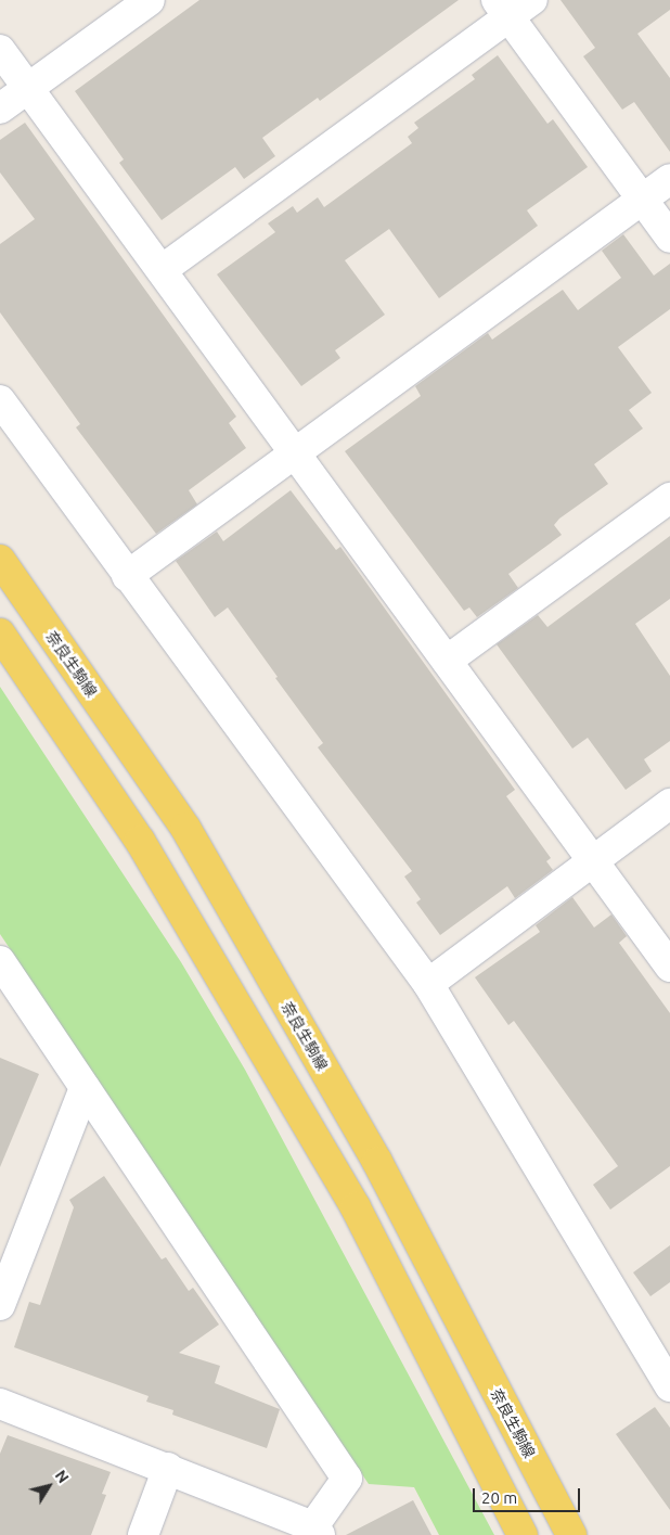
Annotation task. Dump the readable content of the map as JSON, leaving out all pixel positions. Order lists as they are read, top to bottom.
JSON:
{
  "streets": {
    "main road": ["奈良生駒線"]
  },
  "scale_bar": "20 m",
  "north": "top right"
}
